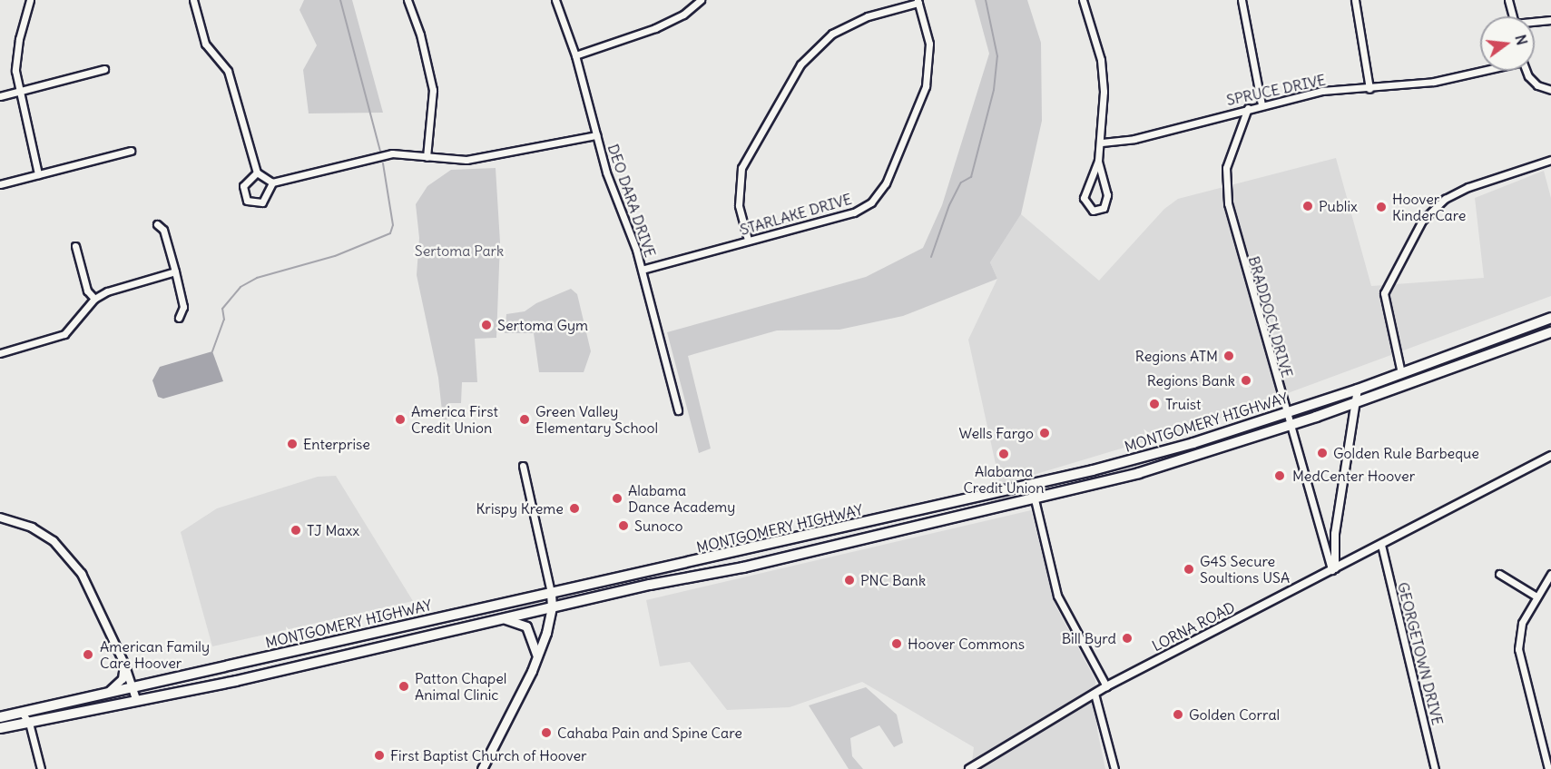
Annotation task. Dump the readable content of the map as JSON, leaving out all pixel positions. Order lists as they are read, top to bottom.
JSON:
{
  "streets": {
    "main road": ["MONTGOMERY HIGHWAY"],
    "street": [
      "SPRUCE DRIVE",
      "DEO DARA DRIVE",
      "STARLAKE DRIVE",
      "BRADDOCK DRIVE",
      "LORNA ROAD",
      "GEORGETOWN DRIVE"
    ]
  },
  "crossings": [
    ["SPRUCE DRIVE", "BRADDOCK DRIVE"],
    ["DEO DARA DRIVE", "STARLAKE DRIVE"],
    ["BRADDOCK DRIVE", "MONTGOMERY HIGHWAY"],
    ["BRADDOCK DRIVE", "LORNA ROAD"],
    ["LORNA ROAD", "GEORGETOWN DRIVE"]
  ],
  "parks": ["Sertoma Park"],
  "places": [
    "Publix",
    "Hoover KinderCare",
    "Sertoma Gym",
    "Regions ATM",
    "Regions Bank",
    "Truist",
    "America First Credit Union",
    "Green Valley Elementary School",
    "Wells Fargo",
    "Enterprise",
    "Golden Rule Barbeque",
    "Alabama Credit Union",
    "MedCenter Hoover",
    "Alabama Dance Academy",
    "Krispy Kreme",
    "Sunoco",
    "TJ Maxx",
    "G4S Secure Soultions USA",
    "PNC Bank",
    "Bill Byrd",
    "Hoover Commons",
    "American Family Care Hoover",
    "Patton Chapel Animal Clinic",
    "Golden Corral",
    "Cahaba Pain and Spine Care",
    "First Baptist Church of Hoover"
  ],
  "north": "right"
}
